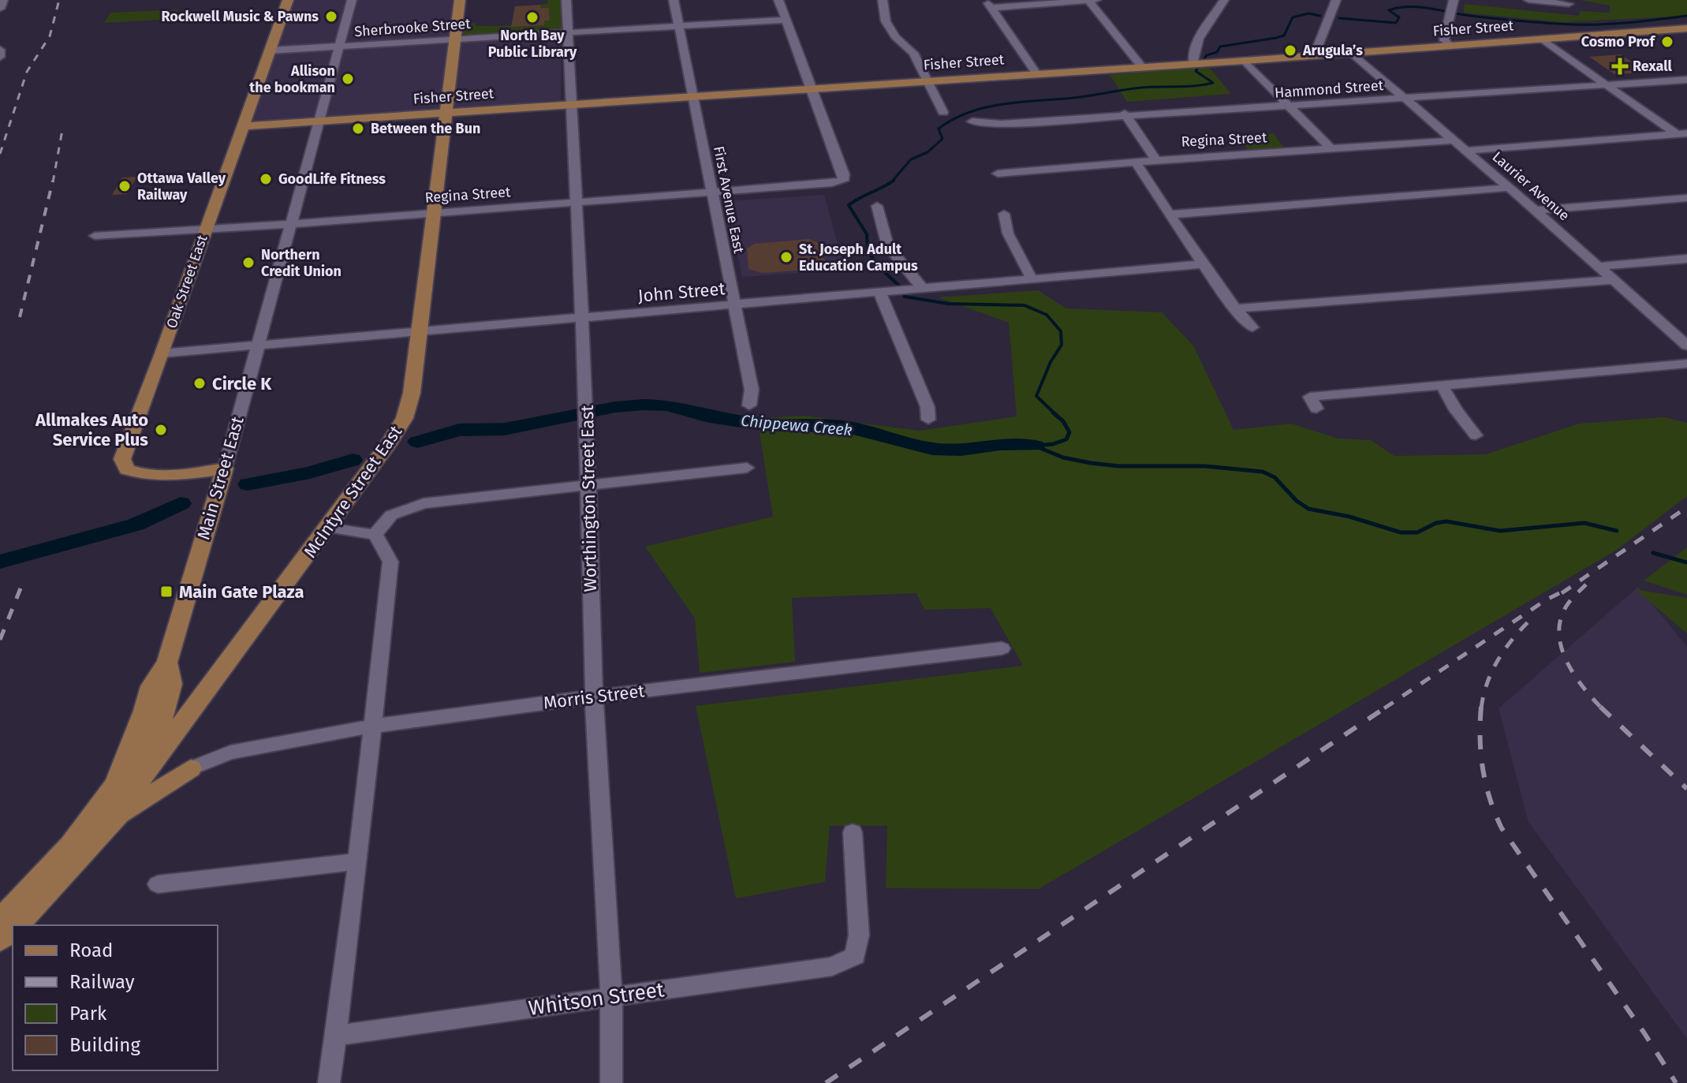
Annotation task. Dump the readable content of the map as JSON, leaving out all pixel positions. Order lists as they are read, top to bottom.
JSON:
{
  "streets": {
    "main road": [
      "Fisher Street",
      "Oak Street East",
      "Main Street East",
      "McIntyre Street East"
    ],
    "street": [
      "Sherbrooke Street",
      "Hammond Street",
      "Regina Street",
      "Laurier Avenue",
      "First Avenue East",
      "John Street",
      "Worthington Street East",
      "Morris Street",
      "Whitson Street"
    ]
  },
  "crossings": [
    ["Sherbrooke Street", "First Avenue East"],
    ["Sherbrooke Street", "Oak Street East"],
    ["Sherbrooke Street", "Main Street East"],
    ["Sherbrooke Street", "McIntyre Street East"],
    ["Sherbrooke Street", "Worthington Street East"],
    ["Fisher Street", "Regina Street"],
    ["Fisher Street", "Laurier Avenue"],
    ["Fisher Street", "First Avenue East"],
    ["Fisher Street", "Oak Street East"],
    ["Fisher Street", "Main Street East"],
    ["Fisher Street", "McIntyre Street East"],
    ["Fisher Street", "Worthington Street East"],
    ["Hammond Street", "Laurier Avenue"],
    ["Regina Street", "Laurier Avenue"],
    ["Regina Street", "First Avenue East"],
    ["Regina Street", "Oak Street East"],
    ["Regina Street", "Main Street East"],
    ["Regina Street", "McIntyre Street East"],
    ["Regina Street", "Worthington Street East"],
    ["First Avenue East", "John Street"],
    ["Oak Street East", "John Street"],
    ["Oak Street East", "Main Street East"],
    ["John Street", "Main Street East"],
    ["John Street", "McIntyre Street East"],
    ["John Street", "Worthington Street East"],
    ["Main Street East", "McIntyre Street East"],
    ["Worthington Street East", "Morris Street"],
    ["Worthington Street East", "Whitson Street"]
  ],
  "water": ["Chippewa Creek"],
  "places": {
    "other": [
      "Rockwell Music & Pawns",
      "North Bay Public Library",
      "Cosmo Prof",
      "Arugula’s",
      "Allison the bookman",
      "Between the Bun",
      "GoodLife Fitness",
      "Ottawa Valley Railway",
      "St. Joseph Adult Education Campus",
      "Northern Credit Union",
      "Circle K",
      "Allmakes Auto Service Plus"
    ],
    "health": ["Rexall"],
    "transit": ["Main Gate Plaza"]
  },
  "legend": [
    "Road",
    "Railway",
    "Park",
    "Building"
  ]
}
